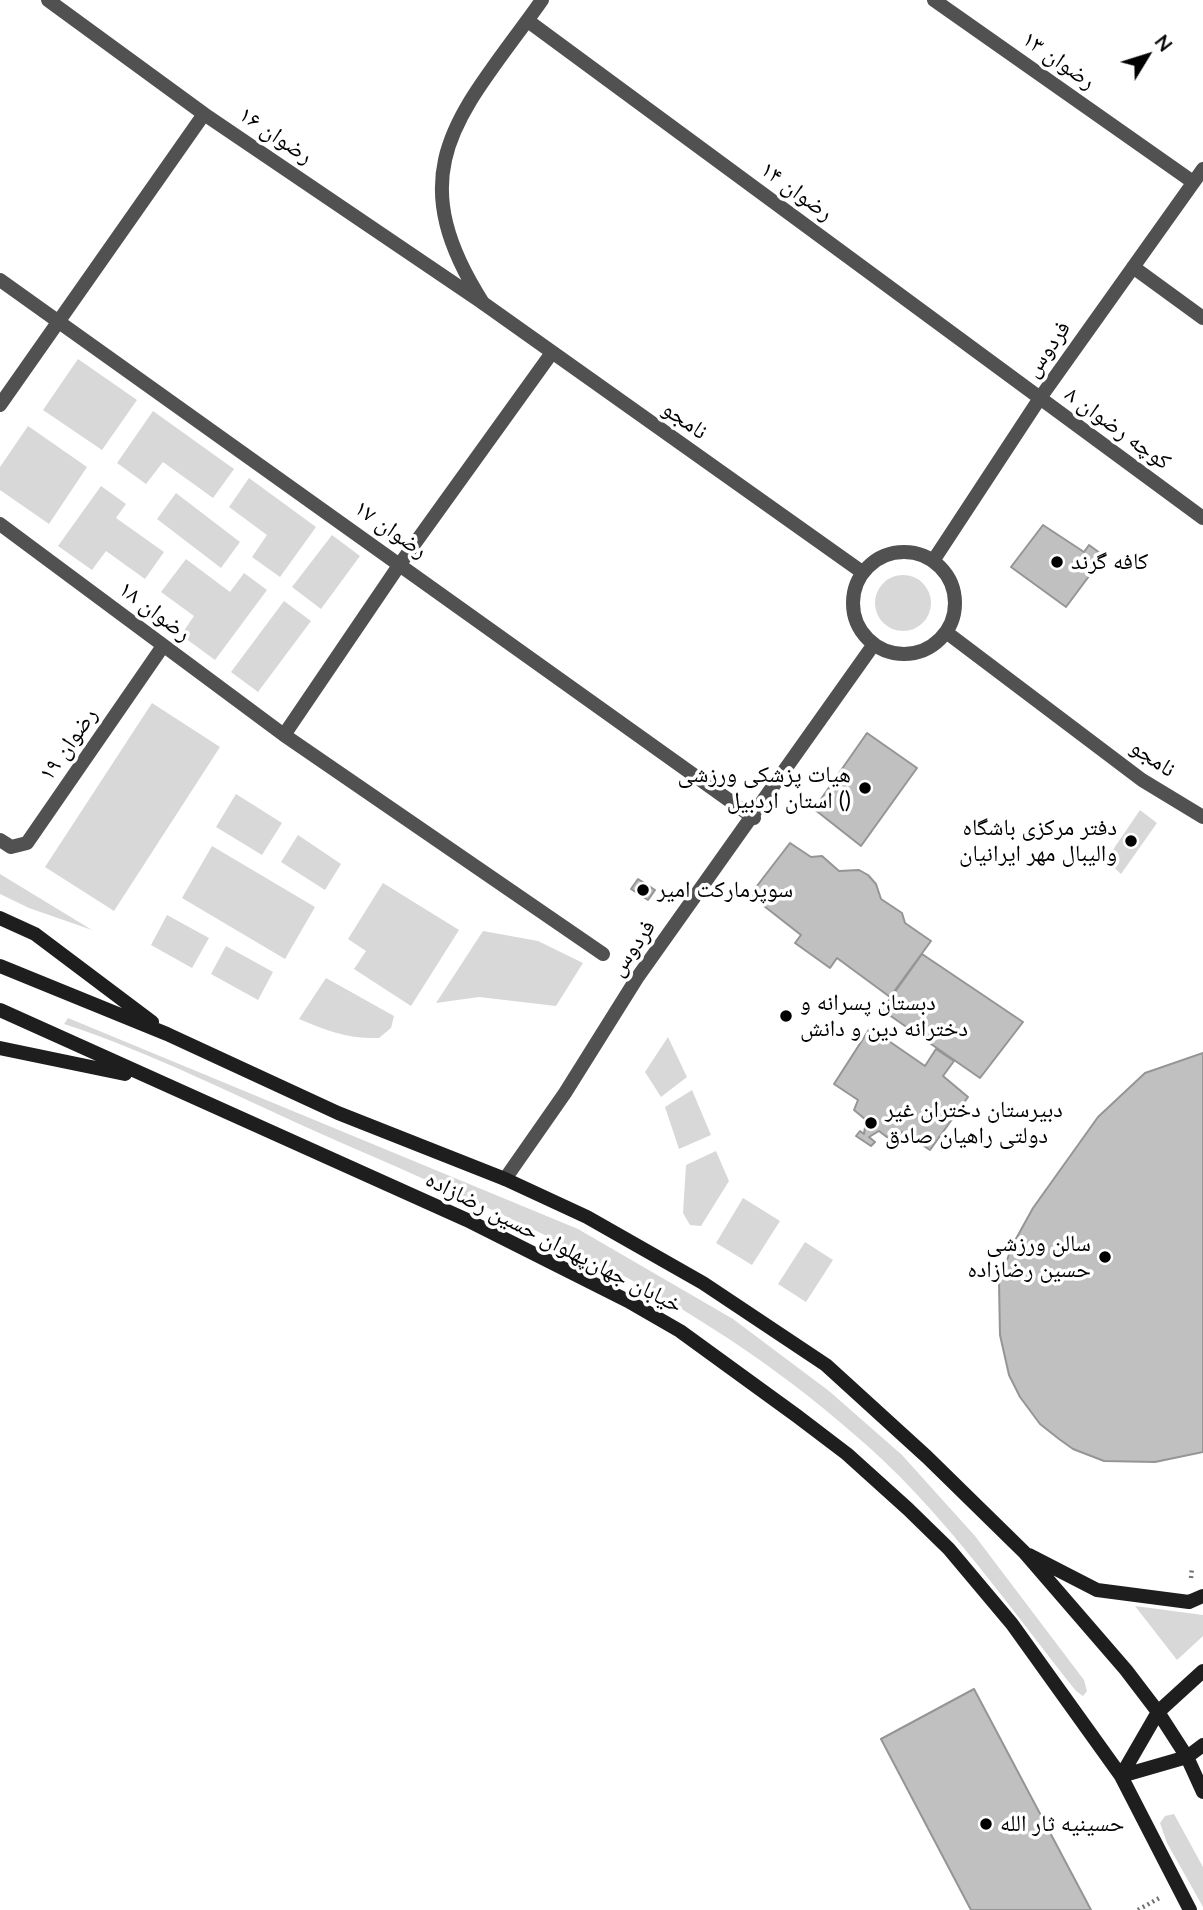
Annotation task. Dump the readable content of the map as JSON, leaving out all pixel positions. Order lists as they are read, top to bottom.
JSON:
{
  "streets": {
    "main road": ["خیابان جهان‌پهلوان حسین رضا‌زاده"],
    "street": [
      "رضوان ۱۳",
      "رضوان ۱۶",
      "رضوان ۱۴",
      "فردوس",
      "نامجو",
      "کوچه رضوان ۸",
      "رضوان ۱۷",
      "رضوان ۱۸",
      "رضوان ۱۹"
    ]
  },
  "crossings": [
    ["رضوان ۱۳", "فردوس"],
    ["رضوان ۱۶", "نامجو"],
    ["رضوان ۱۴", "فردوس"],
    ["رضوان ۱۴", "کوچه رضوان ۸"],
    ["فردوس", "نامجو"],
    ["فردوس", "کوچه رضوان ۸"],
    ["فردوس", "رضوان ۱۷"],
    ["فردوس", "خیابان جهان‌پهلوان حسین رضا‌زاده"],
    ["رضوان ۱۸", "رضوان ۱۹"]
  ],
  "places": [
    "کافه گرند",
    "هیات پزشکی ورزشی استان اردبیل ()",
    "دفتر مرکزی باشگاه والیبال مهر ایرانیان",
    "سوپرمارکت امیر",
    "دبستان پسرانه و دخترانه دین و دانش",
    "دبیرستان دختران غیر دولتی راهیان صادق",
    "سالن ورزشی حسین رضا‌زاده",
    "حسینیه ثار الله"
  ],
  "north": "top right"
}
